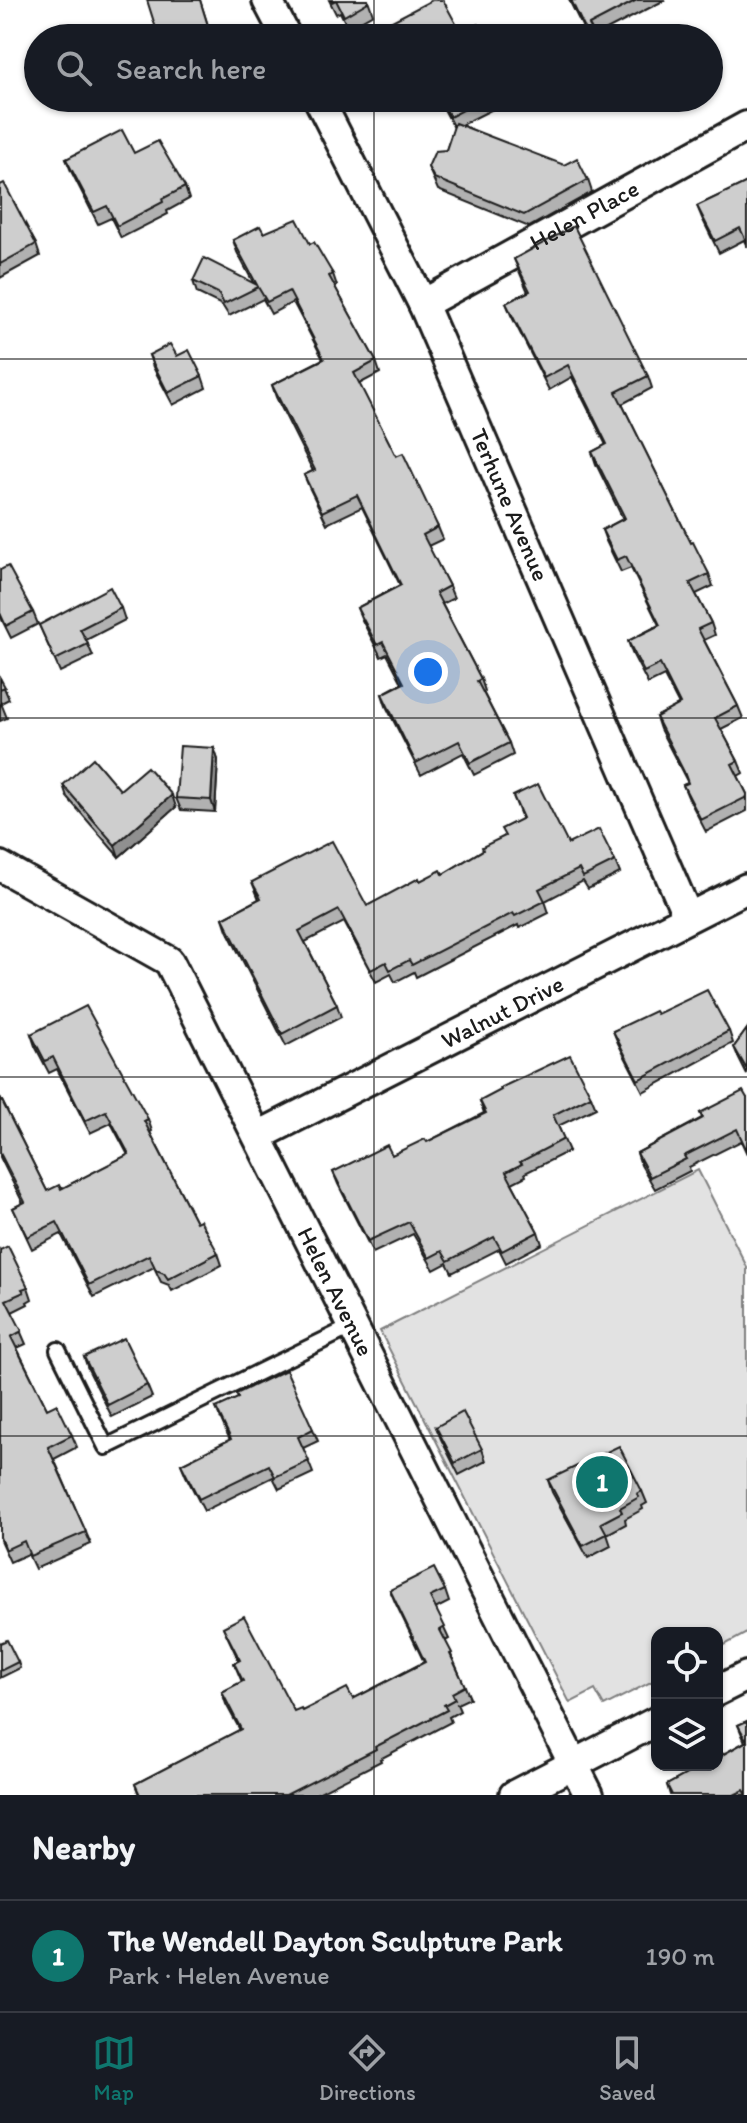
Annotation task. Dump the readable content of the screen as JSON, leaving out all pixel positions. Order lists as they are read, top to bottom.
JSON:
{
  "streets": {
    "street": [
      "Helen Place",
      "Terhune Avenue",
      "Walnut Drive",
      "Helen Avenue"
    ]
  },
  "crossings": [
    ["Helen Place", "Terhune Avenue"],
    ["Terhune Avenue", "Walnut Drive"],
    ["Walnut Drive", "Helen Avenue"]
  ],
  "page": {
    "search": "Search here",
    "pins": "1",
    "heading": "Nearby",
    "list": [
      {
        "mark": "1",
        "name": "The Wendell Dayton Sculpture Park",
        "note": "Park · Helen Avenue",
        "value": "190 m"
      }
    ],
    "nav": ["Map", "Directions", "Saved"]
  }
}
